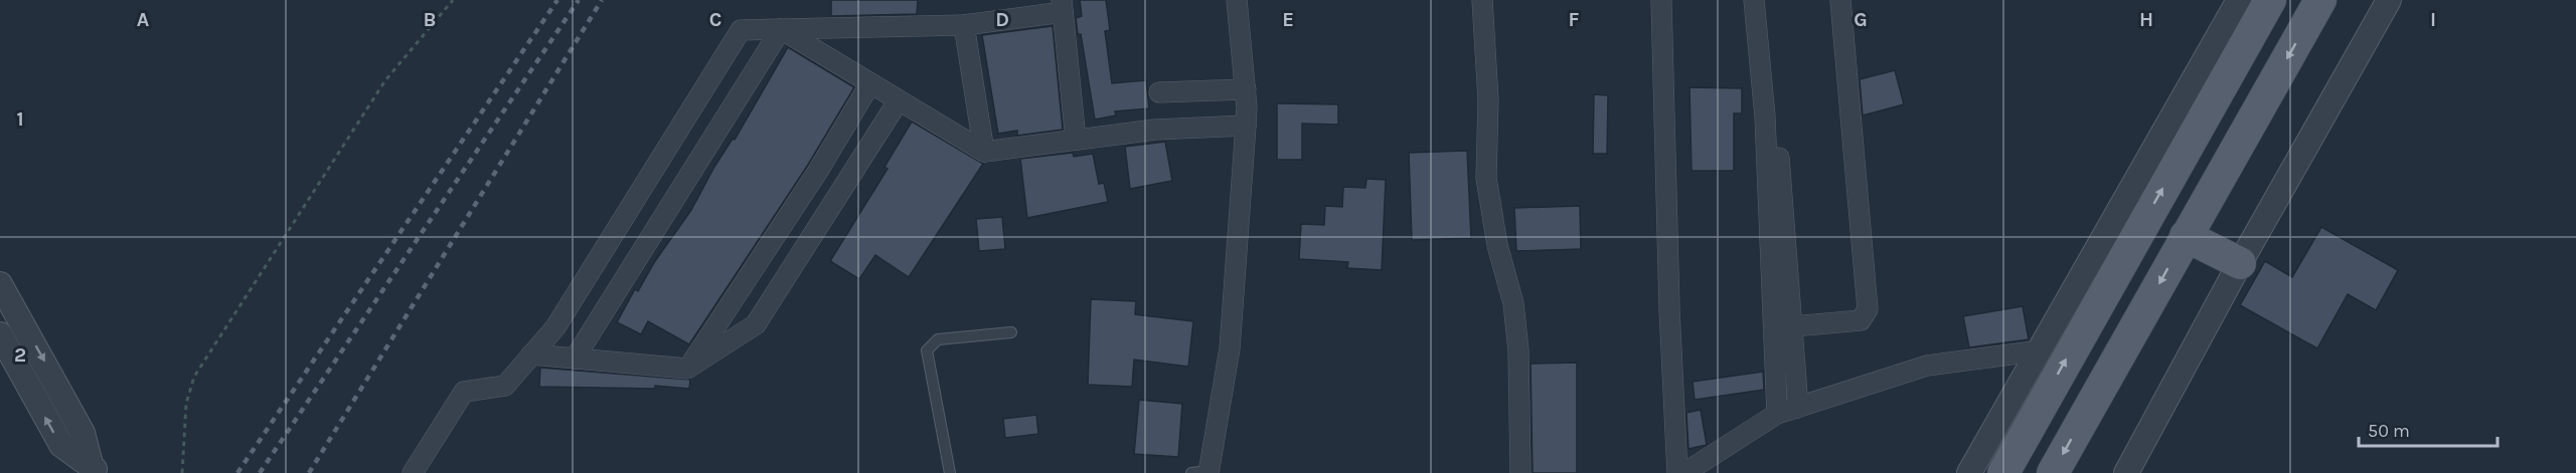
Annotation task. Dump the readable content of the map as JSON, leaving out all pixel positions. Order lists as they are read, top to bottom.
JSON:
{
  "scale_bar": "50 m",
  "grid": {
    "columns": [
      "A",
      "B",
      "C",
      "D",
      "E",
      "F",
      "G",
      "H",
      "I"
    ],
    "rows": ["1", "2"]
  }
}
